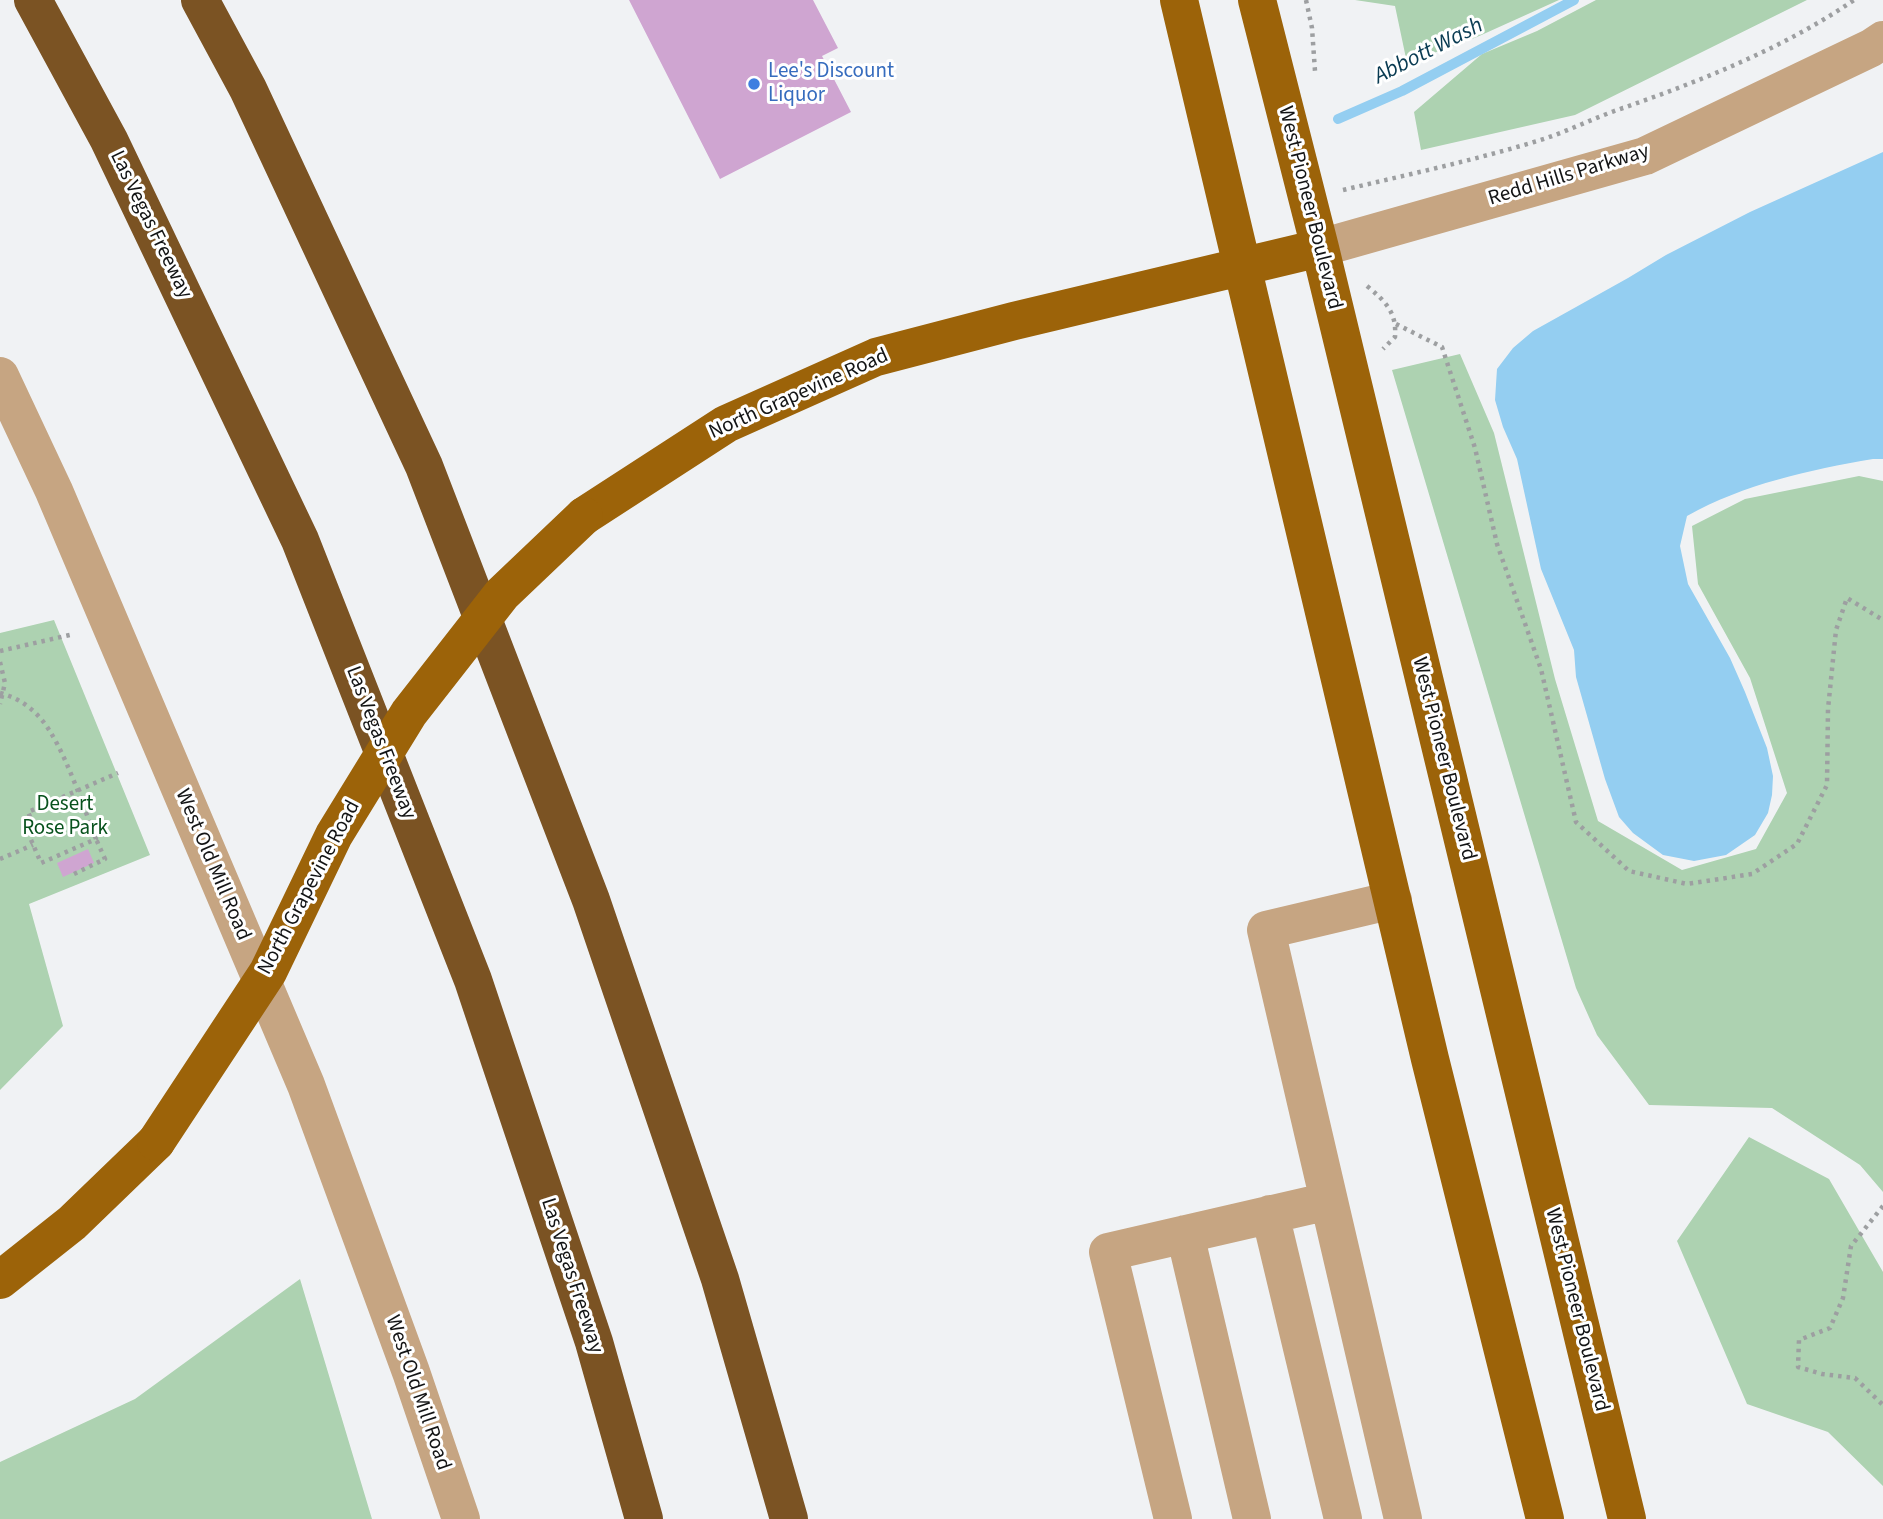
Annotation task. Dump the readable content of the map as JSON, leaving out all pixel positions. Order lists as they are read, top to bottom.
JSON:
{
  "streets": {
    "highway": ["Las Vegas Freeway"],
    "main road": ["West Pioneer Boulevard", "North Grapevine Road"],
    "street": ["Redd Hills Parkway", "West Old Mill Road"]
  },
  "crossings": [
    ["Redd Hills Parkway", "West Pioneer Boulevard"],
    ["Redd Hills Parkway", "North Grapevine Road"],
    ["West Pioneer Boulevard", "North Grapevine Road"]
  ],
  "water": ["Abbott Wash"],
  "parks": ["Desert Rose Park"],
  "places": ["Lee's Discount Liquor"]
}
